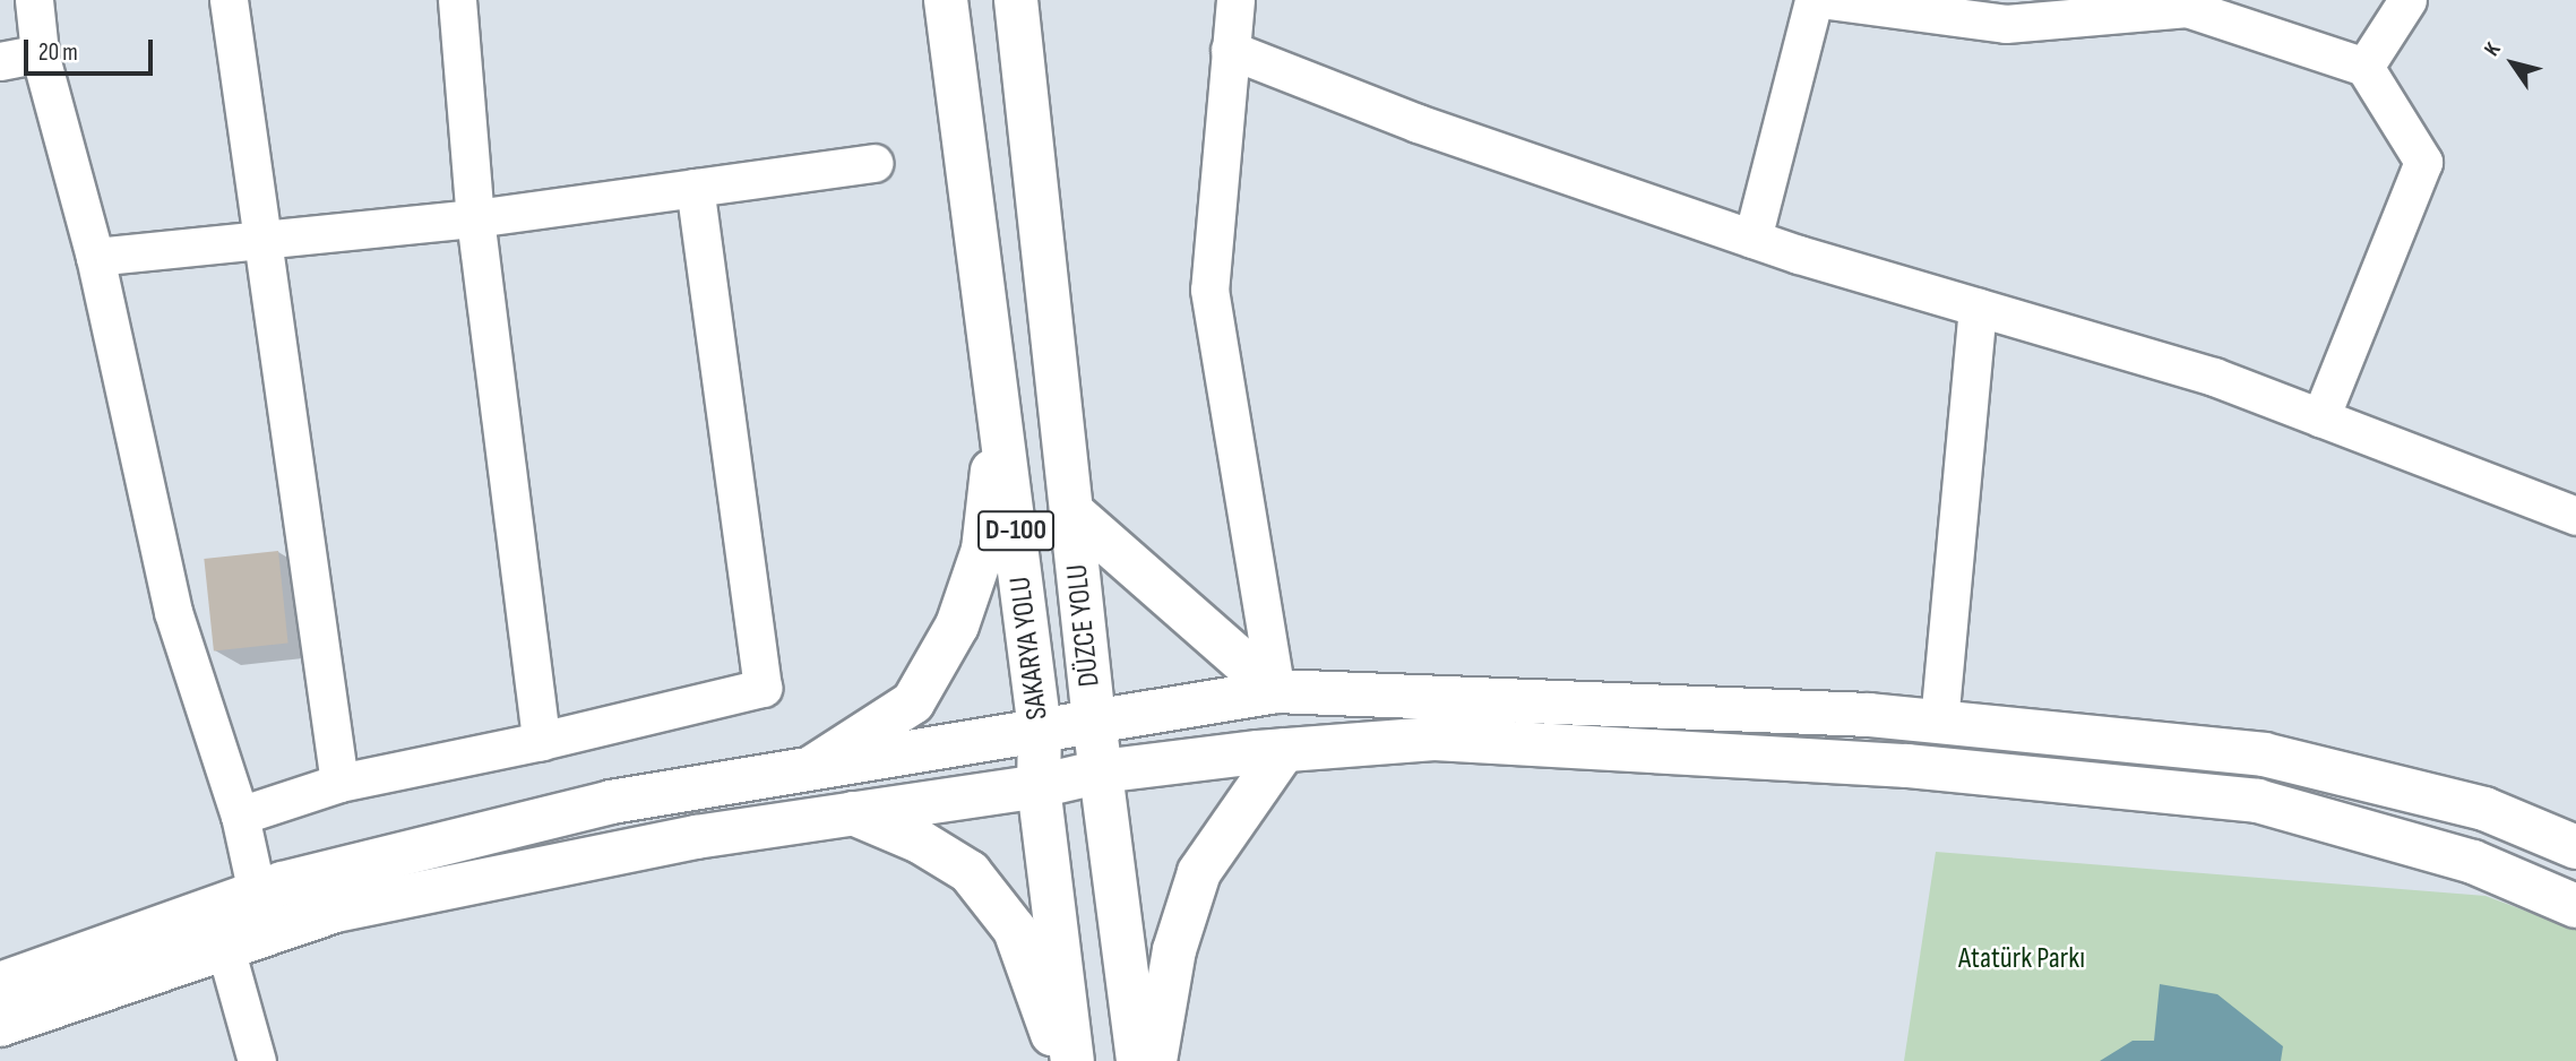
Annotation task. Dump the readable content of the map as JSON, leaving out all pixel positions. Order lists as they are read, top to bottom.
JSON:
{
  "streets": {
    "main road": ["D-100", "DÜZCE YOLU", "SAKARYA YOLU"]
  },
  "parks": ["Atatürk Parkı"],
  "scale_bar": "20 m",
  "north": "top left"
}
